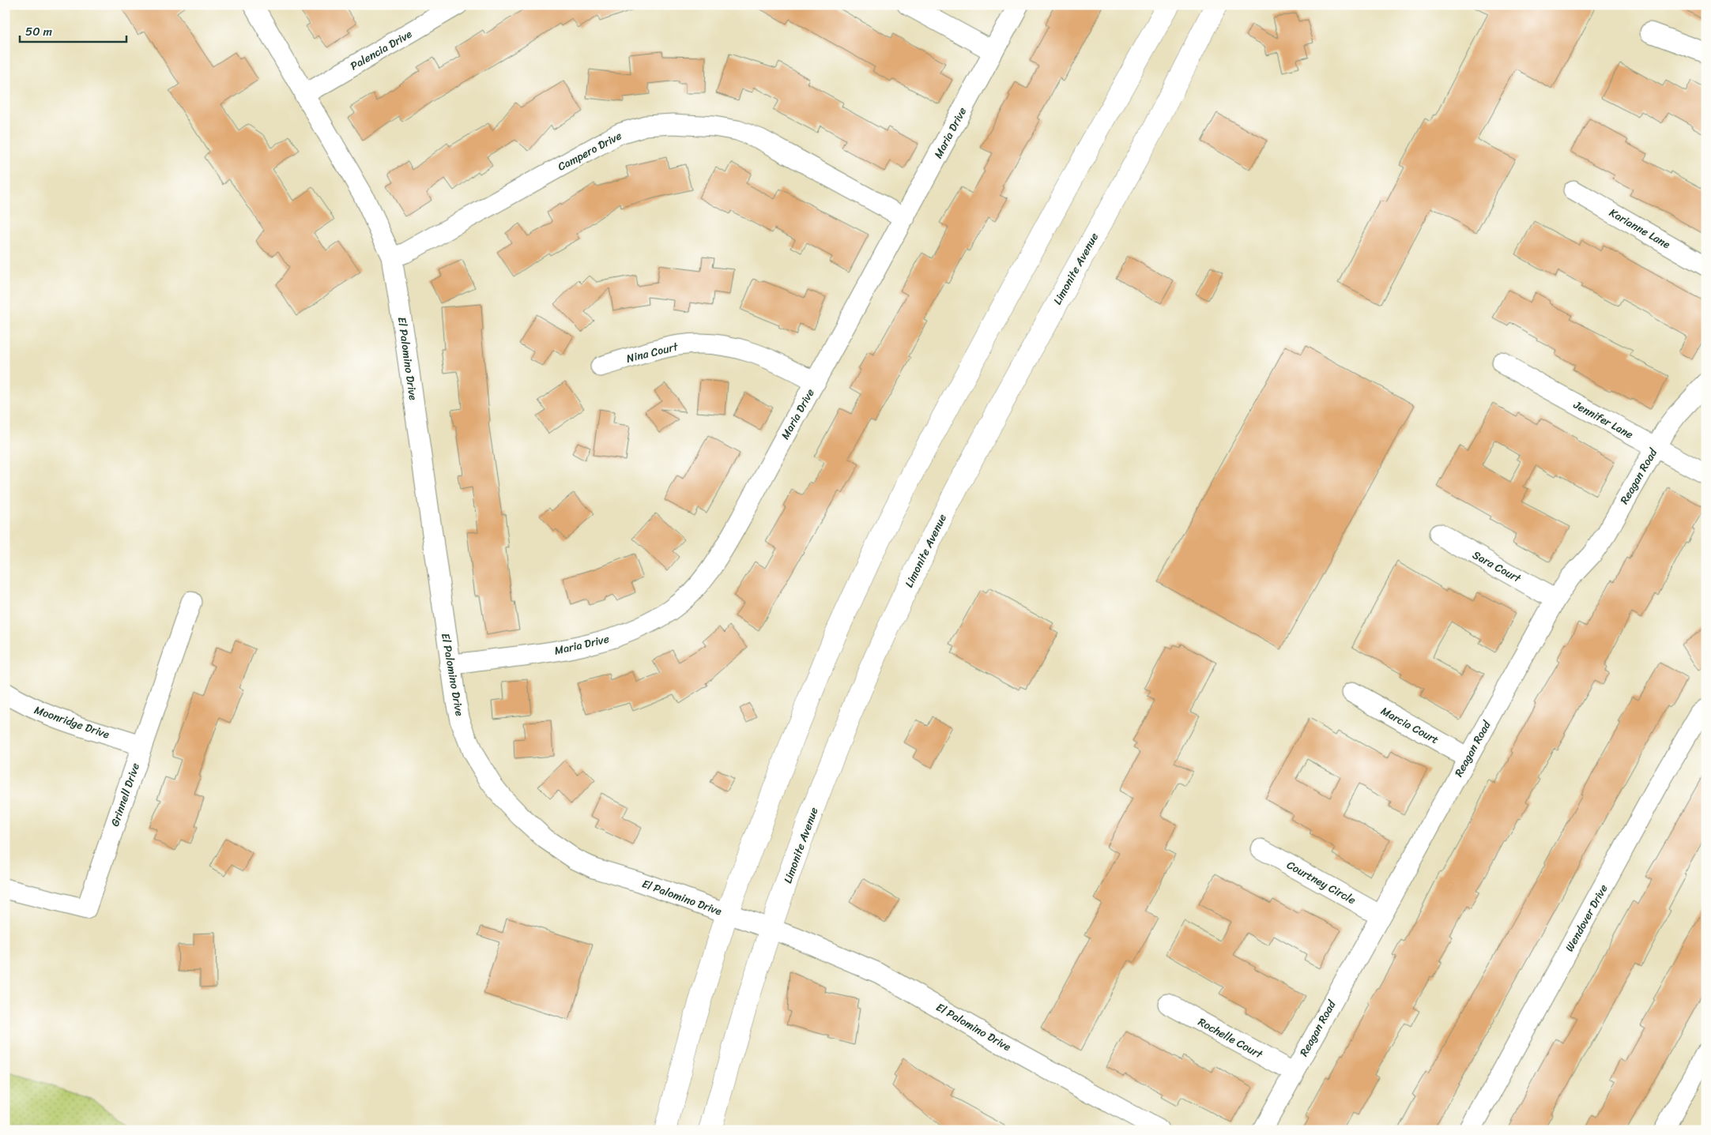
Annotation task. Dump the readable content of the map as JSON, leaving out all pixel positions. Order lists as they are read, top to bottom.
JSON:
{
  "streets": {
    "main road": ["Limonite Avenue"],
    "street": [
      "Palencia Drive",
      "Maria Drive",
      "Campero Drive",
      "Karianne Lane",
      "Nina Court",
      "El Palomino Drive",
      "Jennifer Lane",
      "Reagan Road",
      "Sara Court",
      "Moonridge Drive",
      "Marcia Court",
      "Grinnell Drive",
      "Courtney Circle",
      "Wendover Drive",
      "Rochelle Court"
    ]
  },
  "crossings": [
    ["Palencia Drive", "El Palomino Drive"],
    ["Maria Drive", "Campero Drive"],
    ["Maria Drive", "Nina Court"],
    ["Maria Drive", "El Palomino Drive"],
    ["Campero Drive", "El Palomino Drive"],
    ["Limonite Avenue", "El Palomino Drive"],
    ["Jennifer Lane", "Reagan Road"],
    ["Reagan Road", "Sara Court"],
    ["Reagan Road", "Marcia Court"],
    ["Reagan Road", "Courtney Circle"],
    ["Reagan Road", "Rochelle Court"],
    ["Moonridge Drive", "Grinnell Drive"]
  ],
  "scale_bar": "50 m"
}
